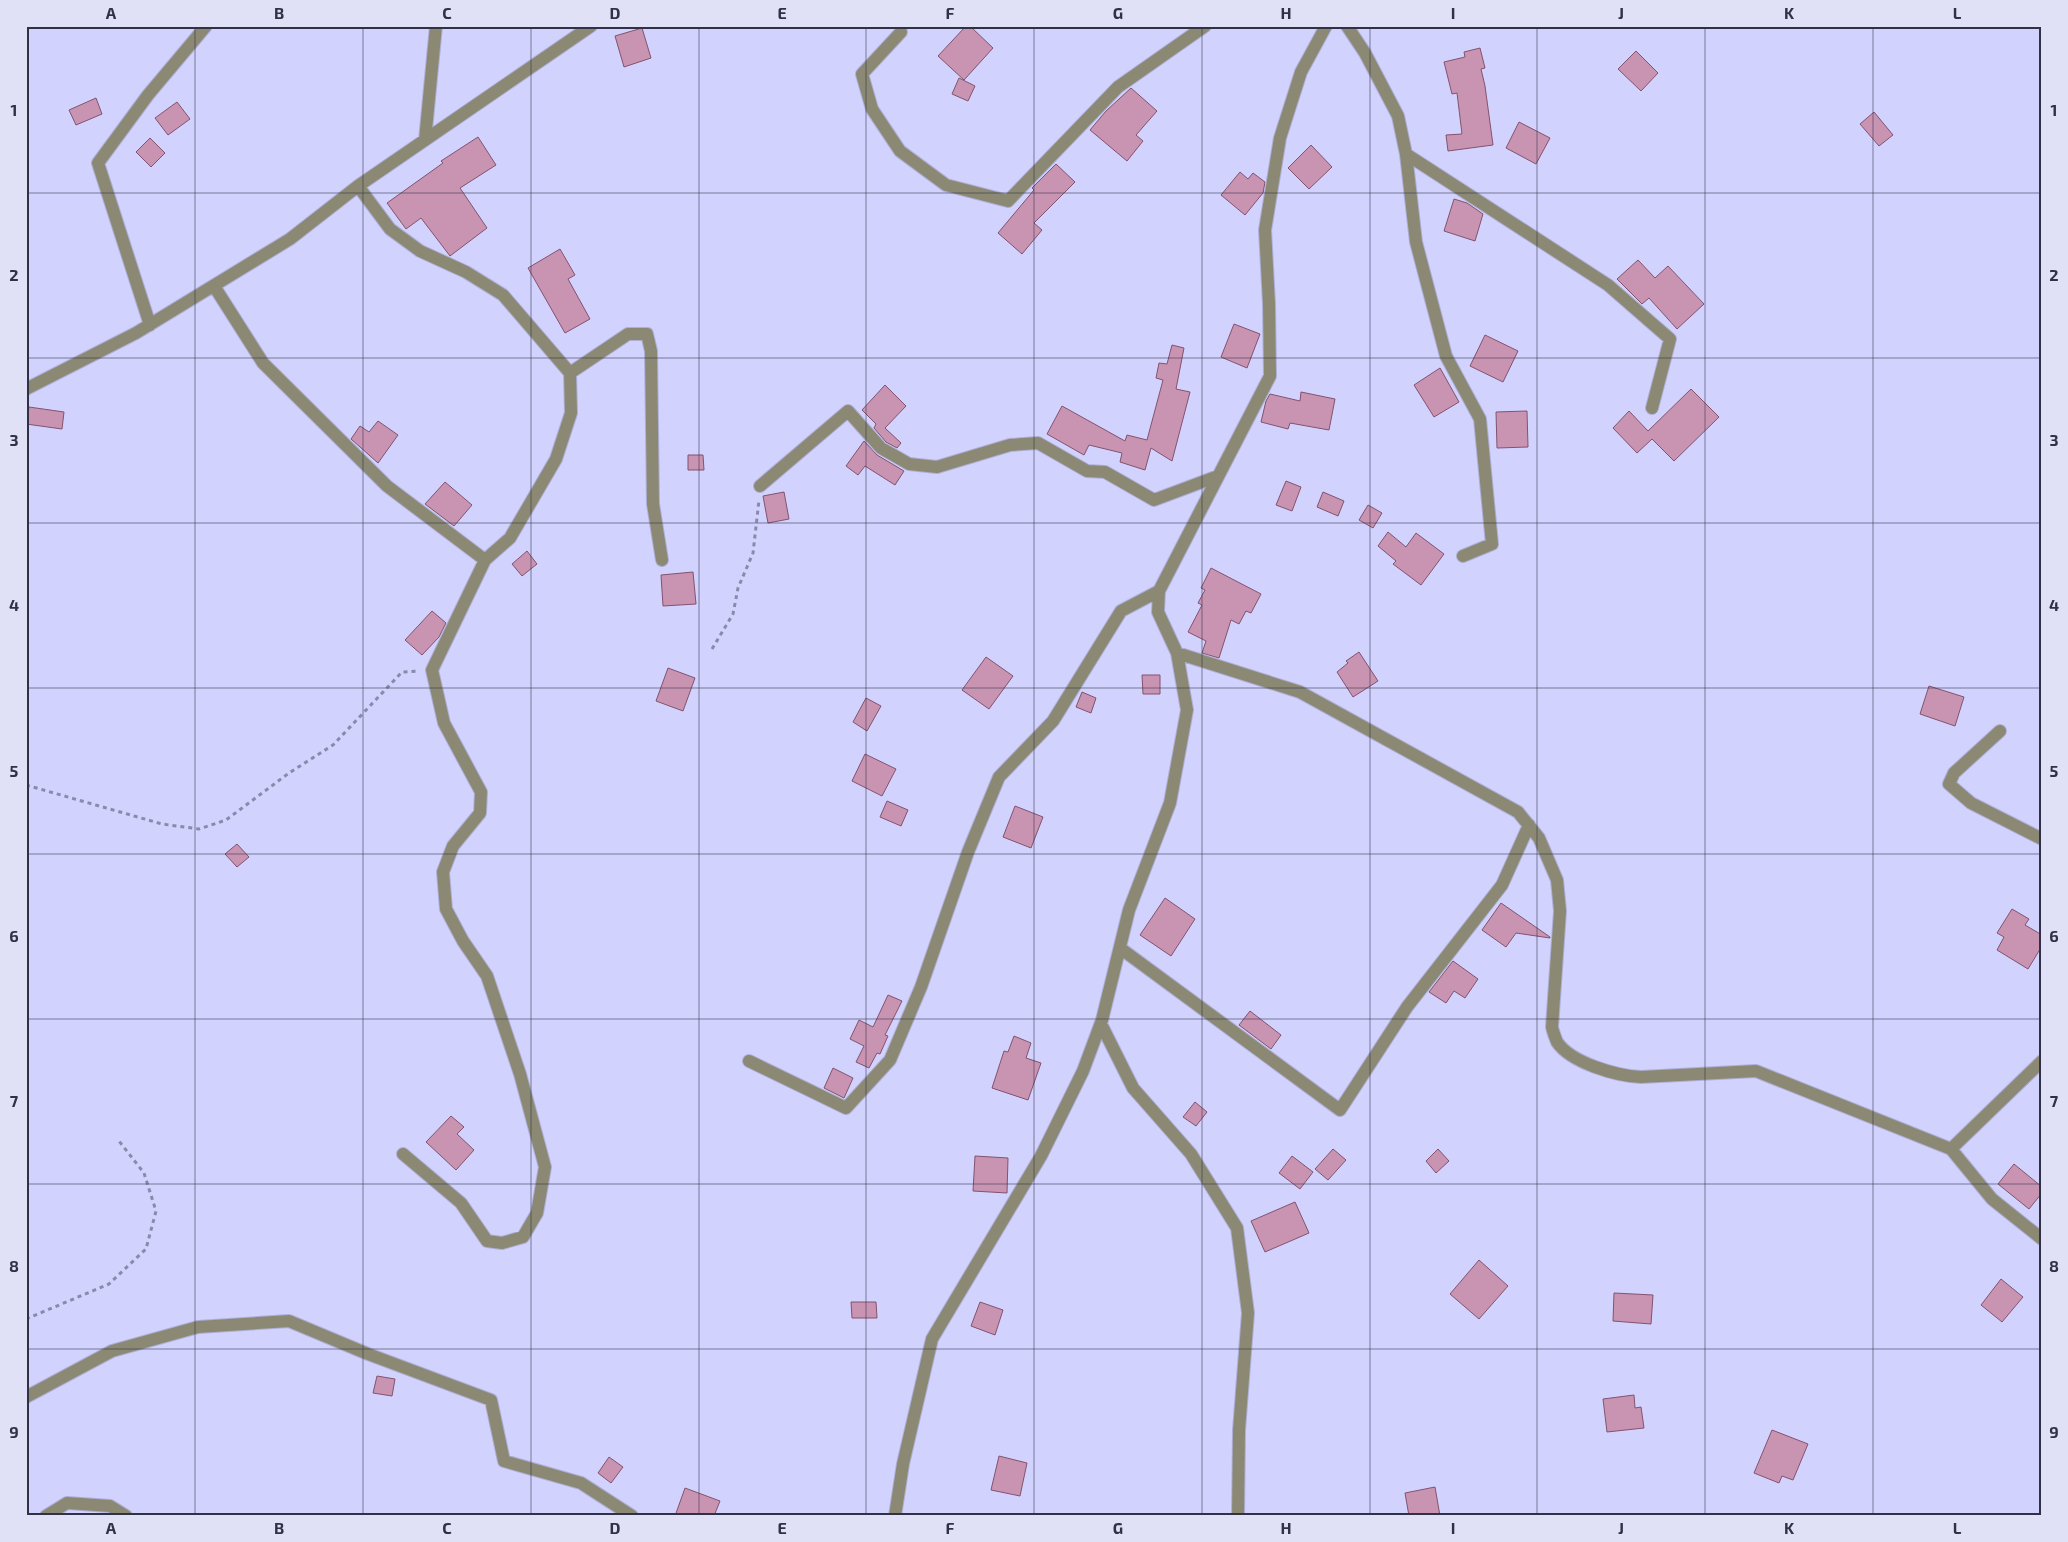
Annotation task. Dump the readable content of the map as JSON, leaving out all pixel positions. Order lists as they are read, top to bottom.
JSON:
{
  "grid": {
    "columns": [
      "A",
      "B",
      "C",
      "D",
      "E",
      "F",
      "G",
      "H",
      "I",
      "J",
      "K",
      "L"
    ],
    "rows": [
      "1",
      "2",
      "3",
      "4",
      "5",
      "6",
      "7",
      "8",
      "9"
    ]
  }
}
